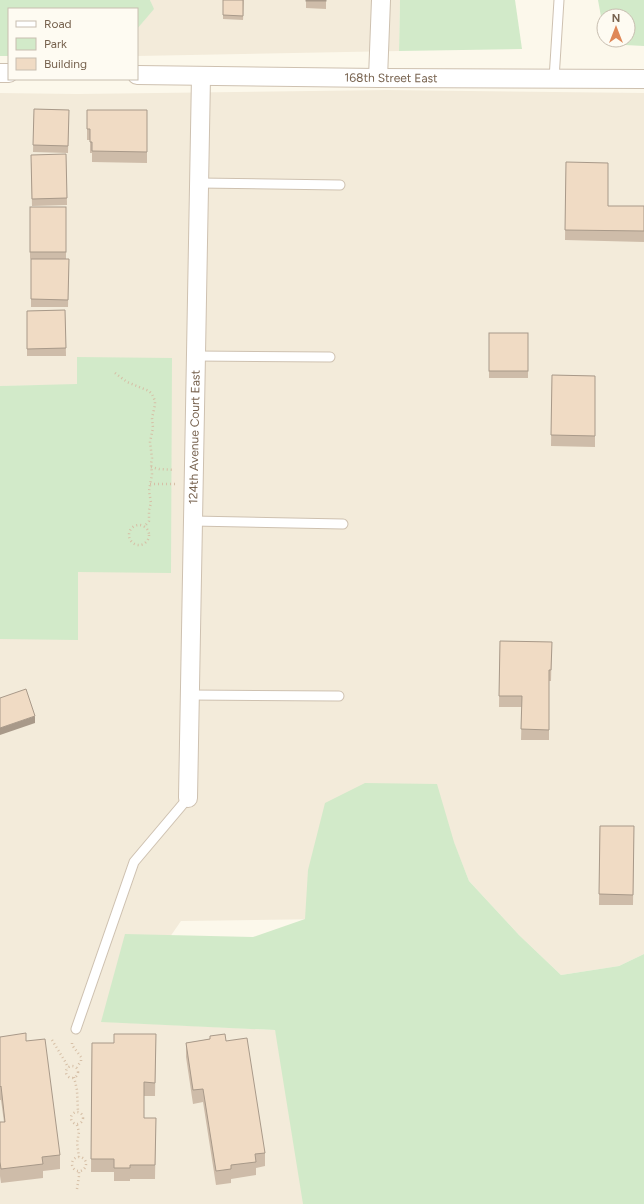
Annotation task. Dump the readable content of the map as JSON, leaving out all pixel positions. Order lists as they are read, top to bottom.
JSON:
{
  "streets": {
    "street": ["168th Street East", "124th Avenue Court East"]
  },
  "crossings": [
    ["168th Street East", "124th Avenue Court East"]
  ],
  "legend": ["Road", "Park", "Building"],
  "north": "top"
}
